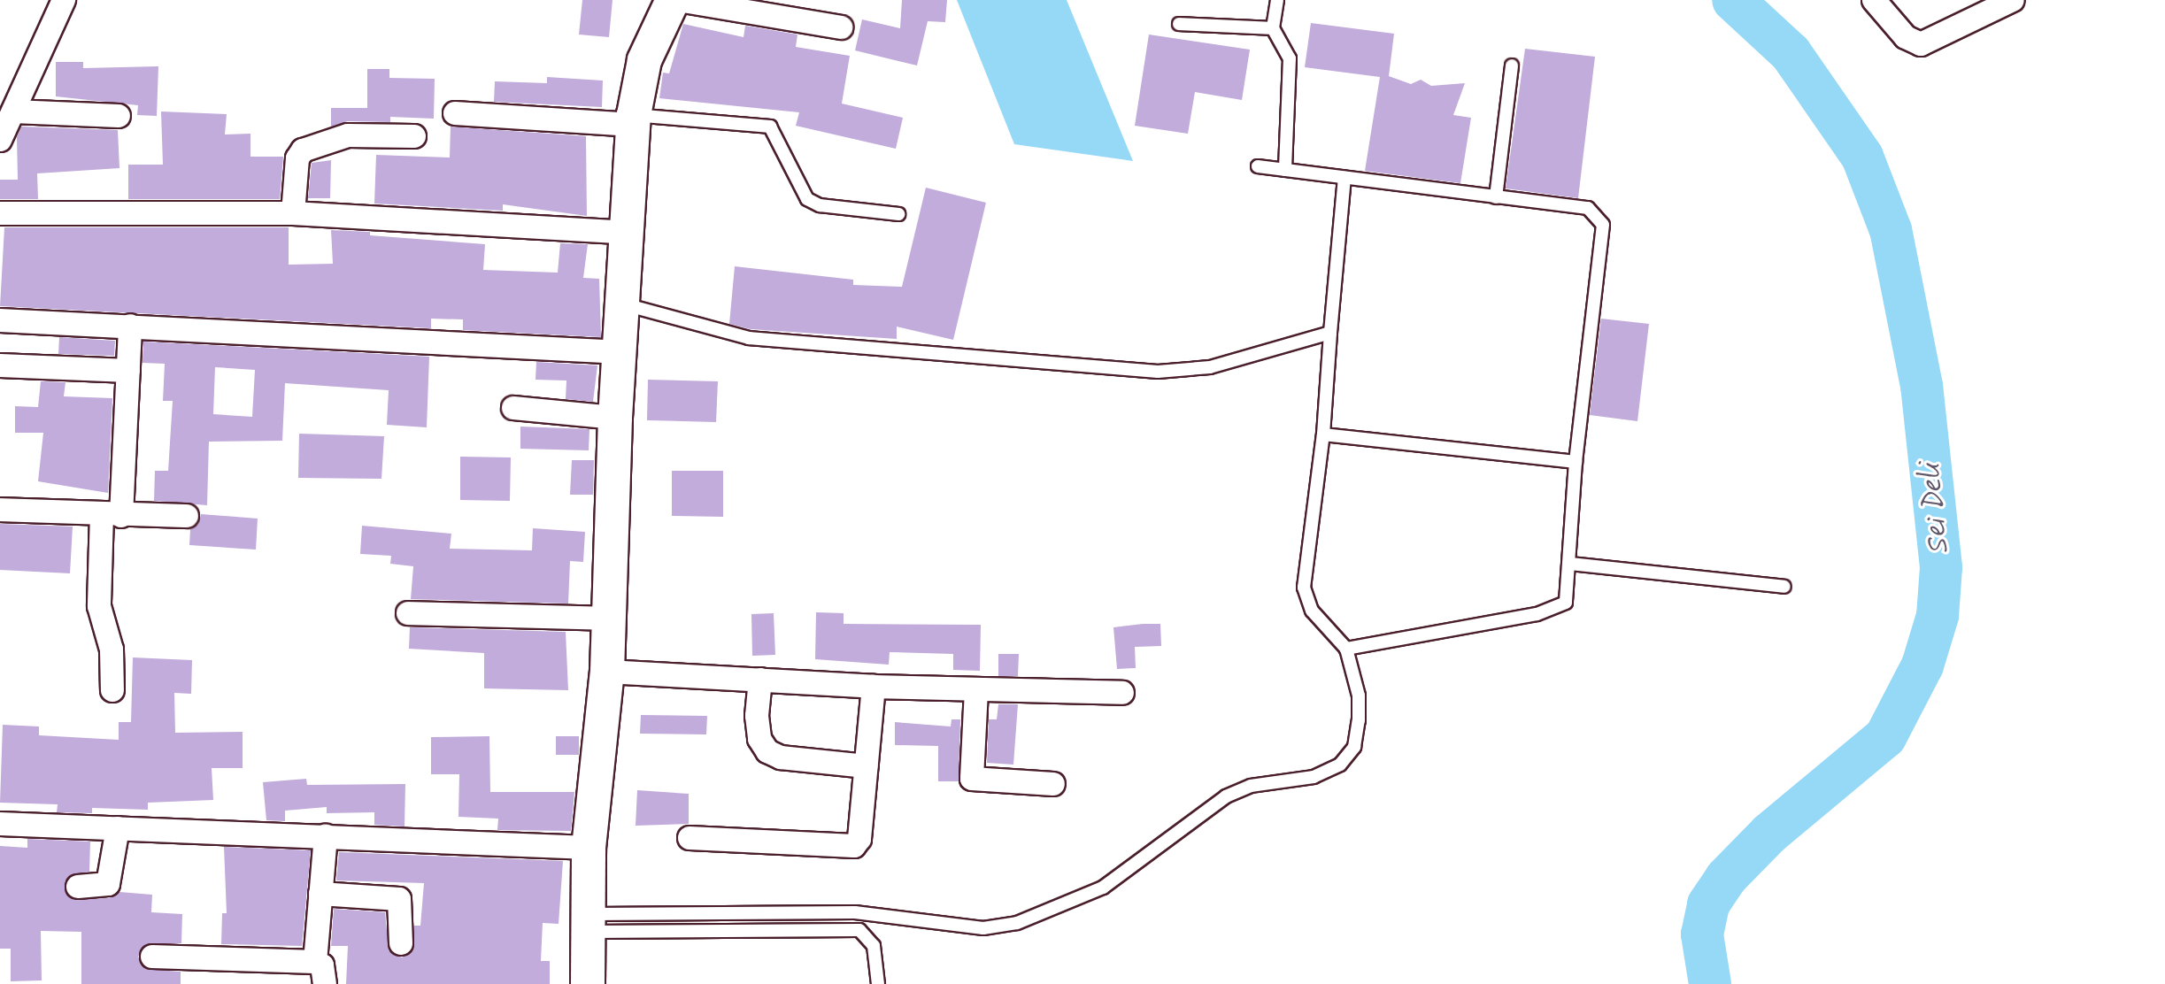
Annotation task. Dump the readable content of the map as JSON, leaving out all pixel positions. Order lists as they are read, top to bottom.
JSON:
{
  "water": ["Sei Deli"]
}
